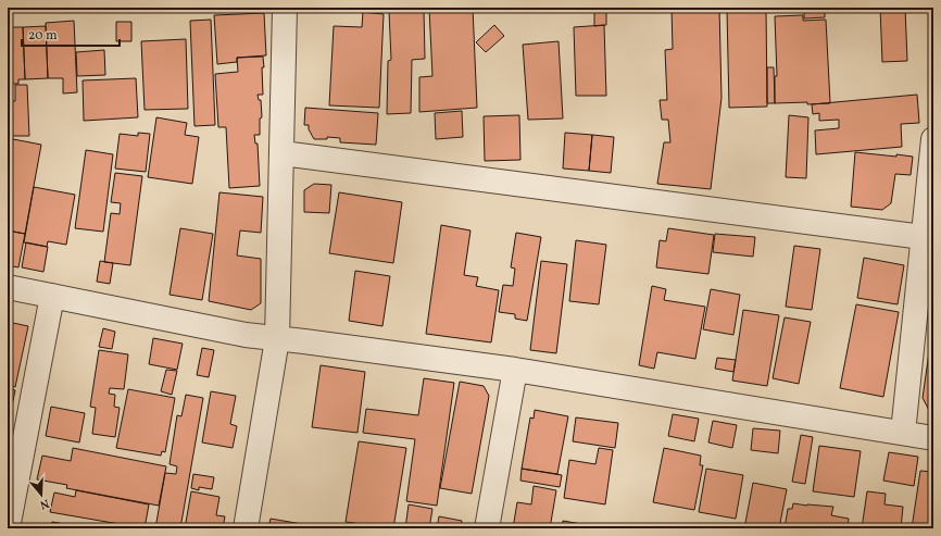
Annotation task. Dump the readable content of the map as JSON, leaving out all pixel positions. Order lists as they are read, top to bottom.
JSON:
{
  "scale_bar": "20 m",
  "north": "bottom"
}
